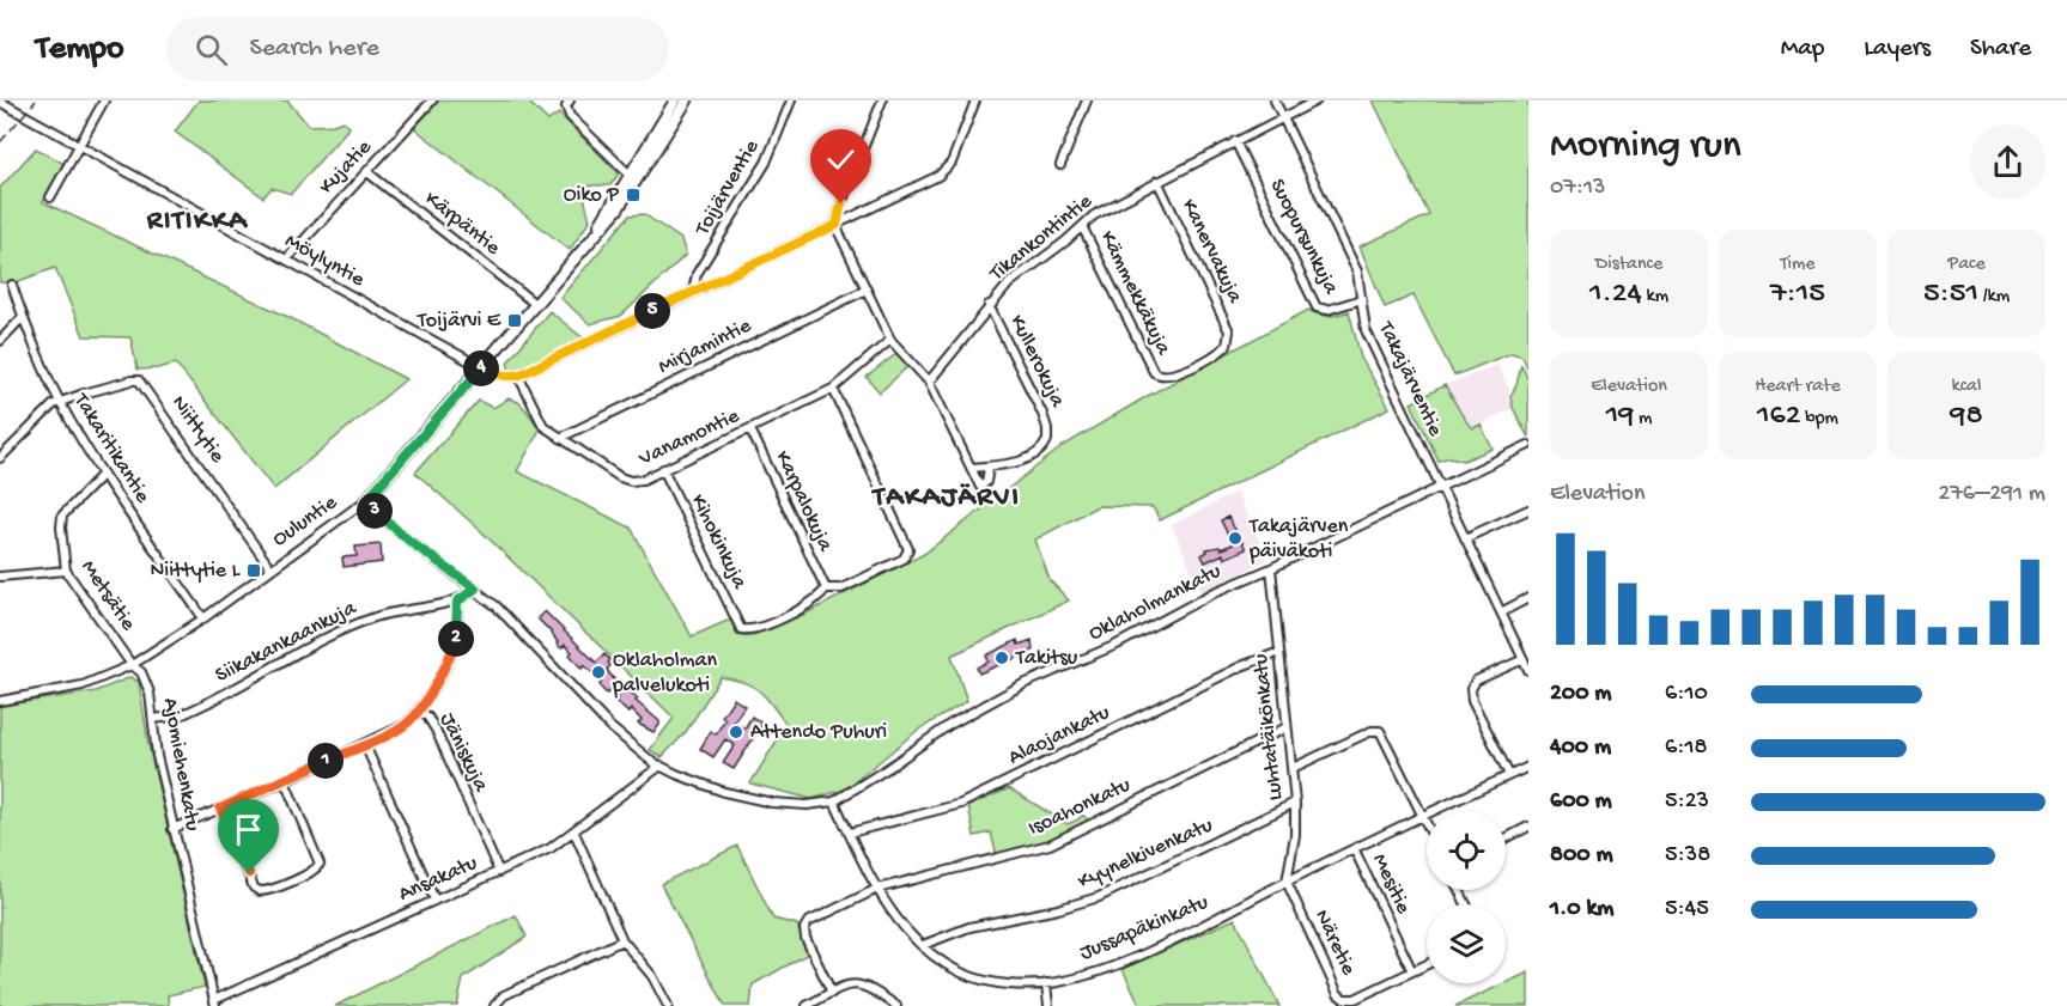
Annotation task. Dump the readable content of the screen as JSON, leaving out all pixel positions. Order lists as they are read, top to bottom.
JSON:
{
  "streets": {
    "main road": ["Ouluntie"],
    "street": [
      "Kujatie",
      "Toijärventie",
      "Kärpäntie",
      "Suopursunkuja",
      "Tikankontintie",
      "Kanervakuja",
      "Möylyntie",
      "Kämmekkäkuja",
      "Mirjamintie",
      "Kullerokuja",
      "Takajärventie",
      "Niittytie",
      "Vanamontie",
      "Takaritikantie",
      "Karpalokuja",
      "Kihokinkuja",
      "Metsätie",
      "Oklaholmankatu",
      "Siikakankaankuja",
      "Luhtatäikönkatu",
      "Alaojankatu",
      "Jäniskuja",
      "Ajomiehenkatu",
      "Isoahonkatu",
      "Kyynelkivenkatu",
      "Ansakatu",
      "Mesitie",
      "Jussapäkinkatu",
      "Näretie"
    ]
  },
  "crossings": [
    ["Kujatie", "Kärpäntie"],
    ["Kujatie", "Möylyntie"],
    ["Kärpäntie", "Ouluntie"],
    ["Suopursunkuja", "Tikankontintie"],
    ["Suopursunkuja", "Takajärventie"],
    ["Tikankontintie", "Kanervakuja"],
    ["Tikankontintie", "Kämmekkäkuja"],
    ["Tikankontintie", "Kullerokuja"],
    ["Tikankontintie", "Takajärventie"],
    ["Kanervakuja", "Kämmekkäkuja"],
    ["Möylyntie", "Ouluntie"],
    ["Mirjamintie", "Vanamontie"],
    ["Takajärventie", "Oklaholmankatu"],
    ["Niittytie", "Takaritikantie"],
    ["Niittytie", "Ouluntie"],
    ["Vanamontie", "Karpalokuja"],
    ["Vanamontie", "Kihokinkuja"],
    ["Takaritikantie", "Ouluntie"],
    ["Takaritikantie", "Metsätie"],
    ["Karpalokuja", "Kihokinkuja"],
    ["Ouluntie", "Metsätie"],
    ["Ouluntie", "Oklaholmankatu"],
    ["Ouluntie", "Ajomiehenkatu"],
    ["Metsätie", "Ajomiehenkatu"],
    ["Oklaholmankatu", "Siikakankaankuja"],
    ["Oklaholmankatu", "Luhtatäikönkatu"],
    ["Oklaholmankatu", "Ansakatu"],
    ["Oklaholmankatu", "Jussapäkinkatu"],
    ["Siikakankaankuja", "Ajomiehenkatu"],
    ["Luhtatäikönkatu", "Alaojankatu"],
    ["Luhtatäikönkatu", "Isoahonkatu"],
    ["Luhtatäikönkatu", "Kyynelkivenkatu"],
    ["Luhtatäikönkatu", "Jussapäkinkatu"],
    ["Luhtatäikönkatu", "Näretie"],
    ["Alaojankatu", "Jussapäkinkatu"],
    ["Jäniskuja", "Ansakatu"],
    ["Ajomiehenkatu", "Ansakatu"],
    ["Isoahonkatu", "Jussapäkinkatu"],
    ["Kyynelkivenkatu", "Jussapäkinkatu"],
    ["Mesitie", "Jussapäkinkatu"],
    ["Mesitie", "Näretie"],
    ["Jussapäkinkatu", "Näretie"]
  ],
  "districts": ["RITIKKA", "TAKAJÄRVI"],
  "places": {
    "transit": ["Oiko P", "Toijärvi E", "Niittytie L"],
    "other": [
      "Takajärven päiväkoti",
      "Takitsu",
      "Oklaholman palvelukoti",
      "Attendo Puhuri"
    ]
  },
  "page": {
    "header": "Tempo",
    "search": "Search here",
    "nav": ["Map", "Layers", "Share"],
    "heading": ["Morning run", "07:13"],
    "stats": [
      ["Distance", "1.24 km"],
      ["Time", "7:15"],
      ["Pace", "5:51 /km"],
      ["Elevation", "19 m"],
      ["Heart rate", "162 bpm"],
      ["kcal", "98"]
    ],
    "pins": [
      "5",
      "4",
      "3",
      "2",
      "1"
    ],
    "chart": ["Elevation", "276–291 m"],
    "list": [
      {
        "name": "200 m",
        "note": "6:10"
      },
      {
        "name": "400 m",
        "note": "6:18"
      },
      {
        "name": "600 m",
        "note": "5:23"
      },
      {
        "name": "800 m",
        "note": "5:38"
      },
      {
        "name": "1.0 km",
        "note": "5:45"
      }
    ]
  }
}
